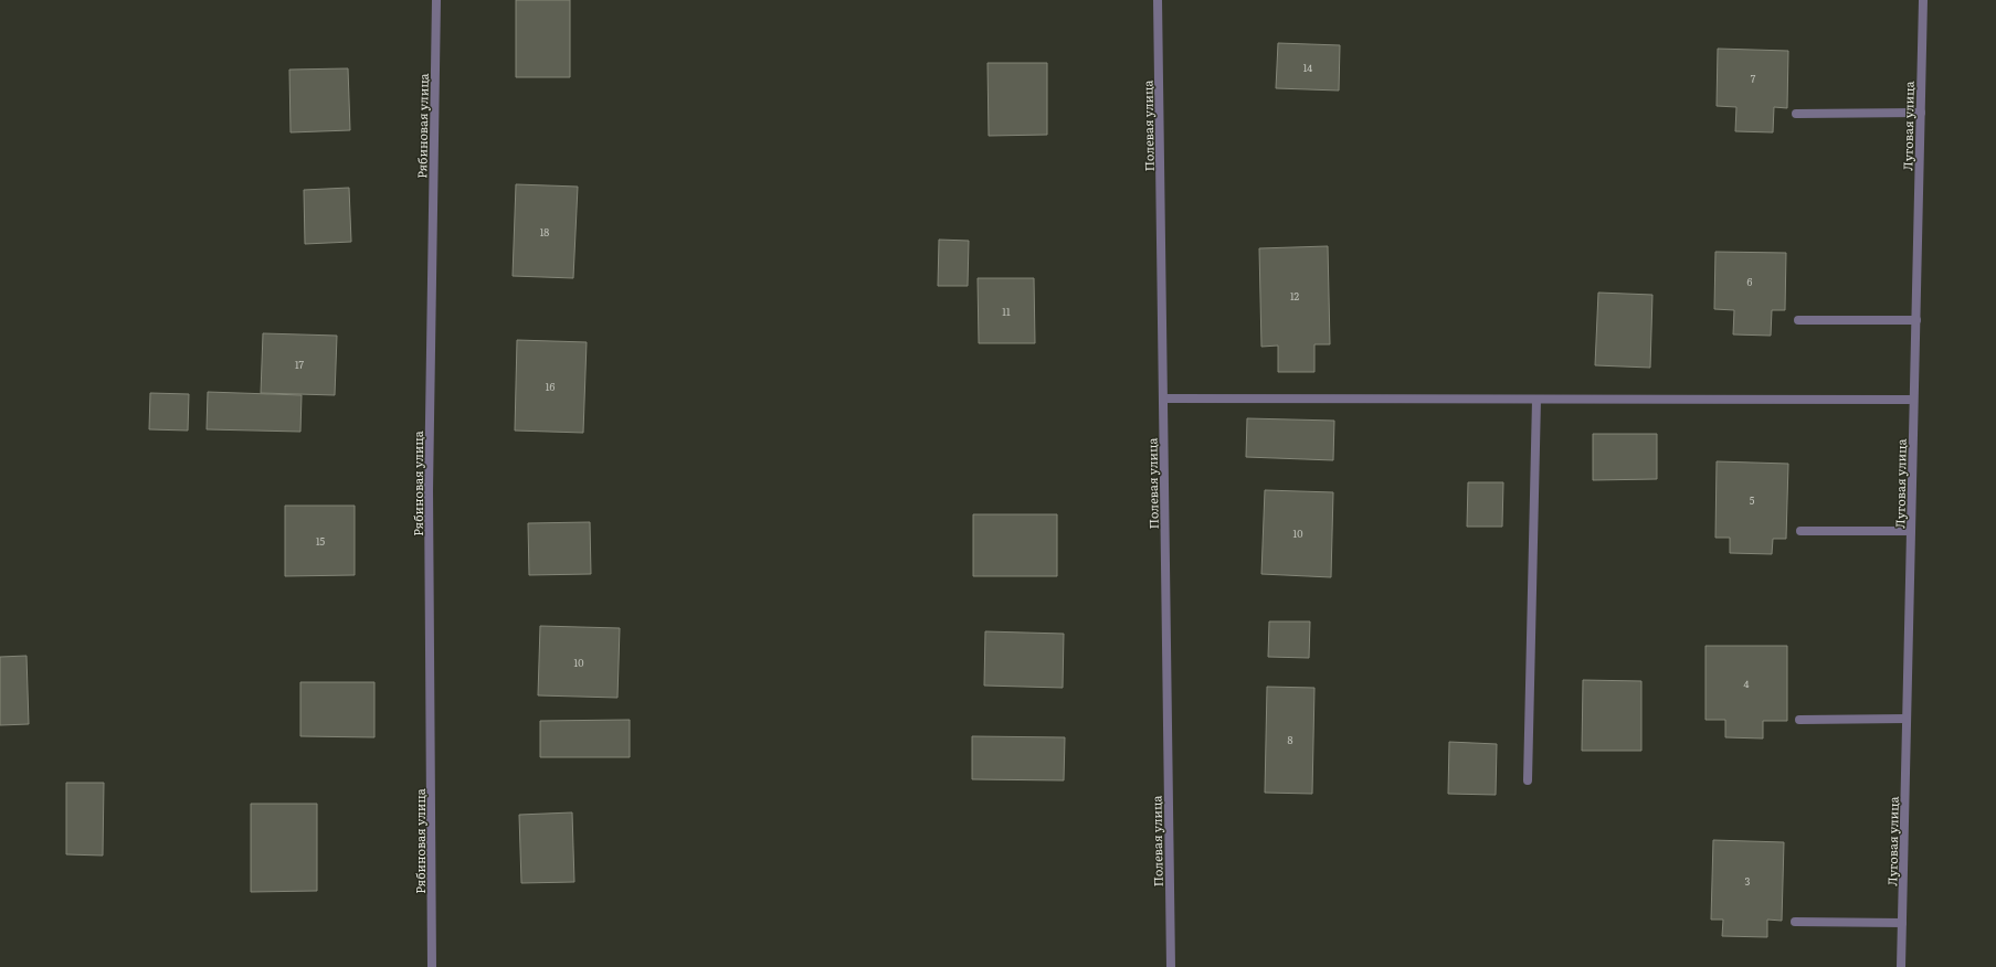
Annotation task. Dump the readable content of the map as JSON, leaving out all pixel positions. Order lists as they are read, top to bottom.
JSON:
{
  "streets": {
    "street": ["Рябиновая улица", "Полевая улица", "Луговая улица"]
  },
  "house_numbers": [
    "14",
    "7",
    "18",
    "6",
    "12",
    "11",
    "17",
    "16",
    "5",
    "10",
    "15",
    "10",
    "4",
    "8",
    "3"
  ]
}
